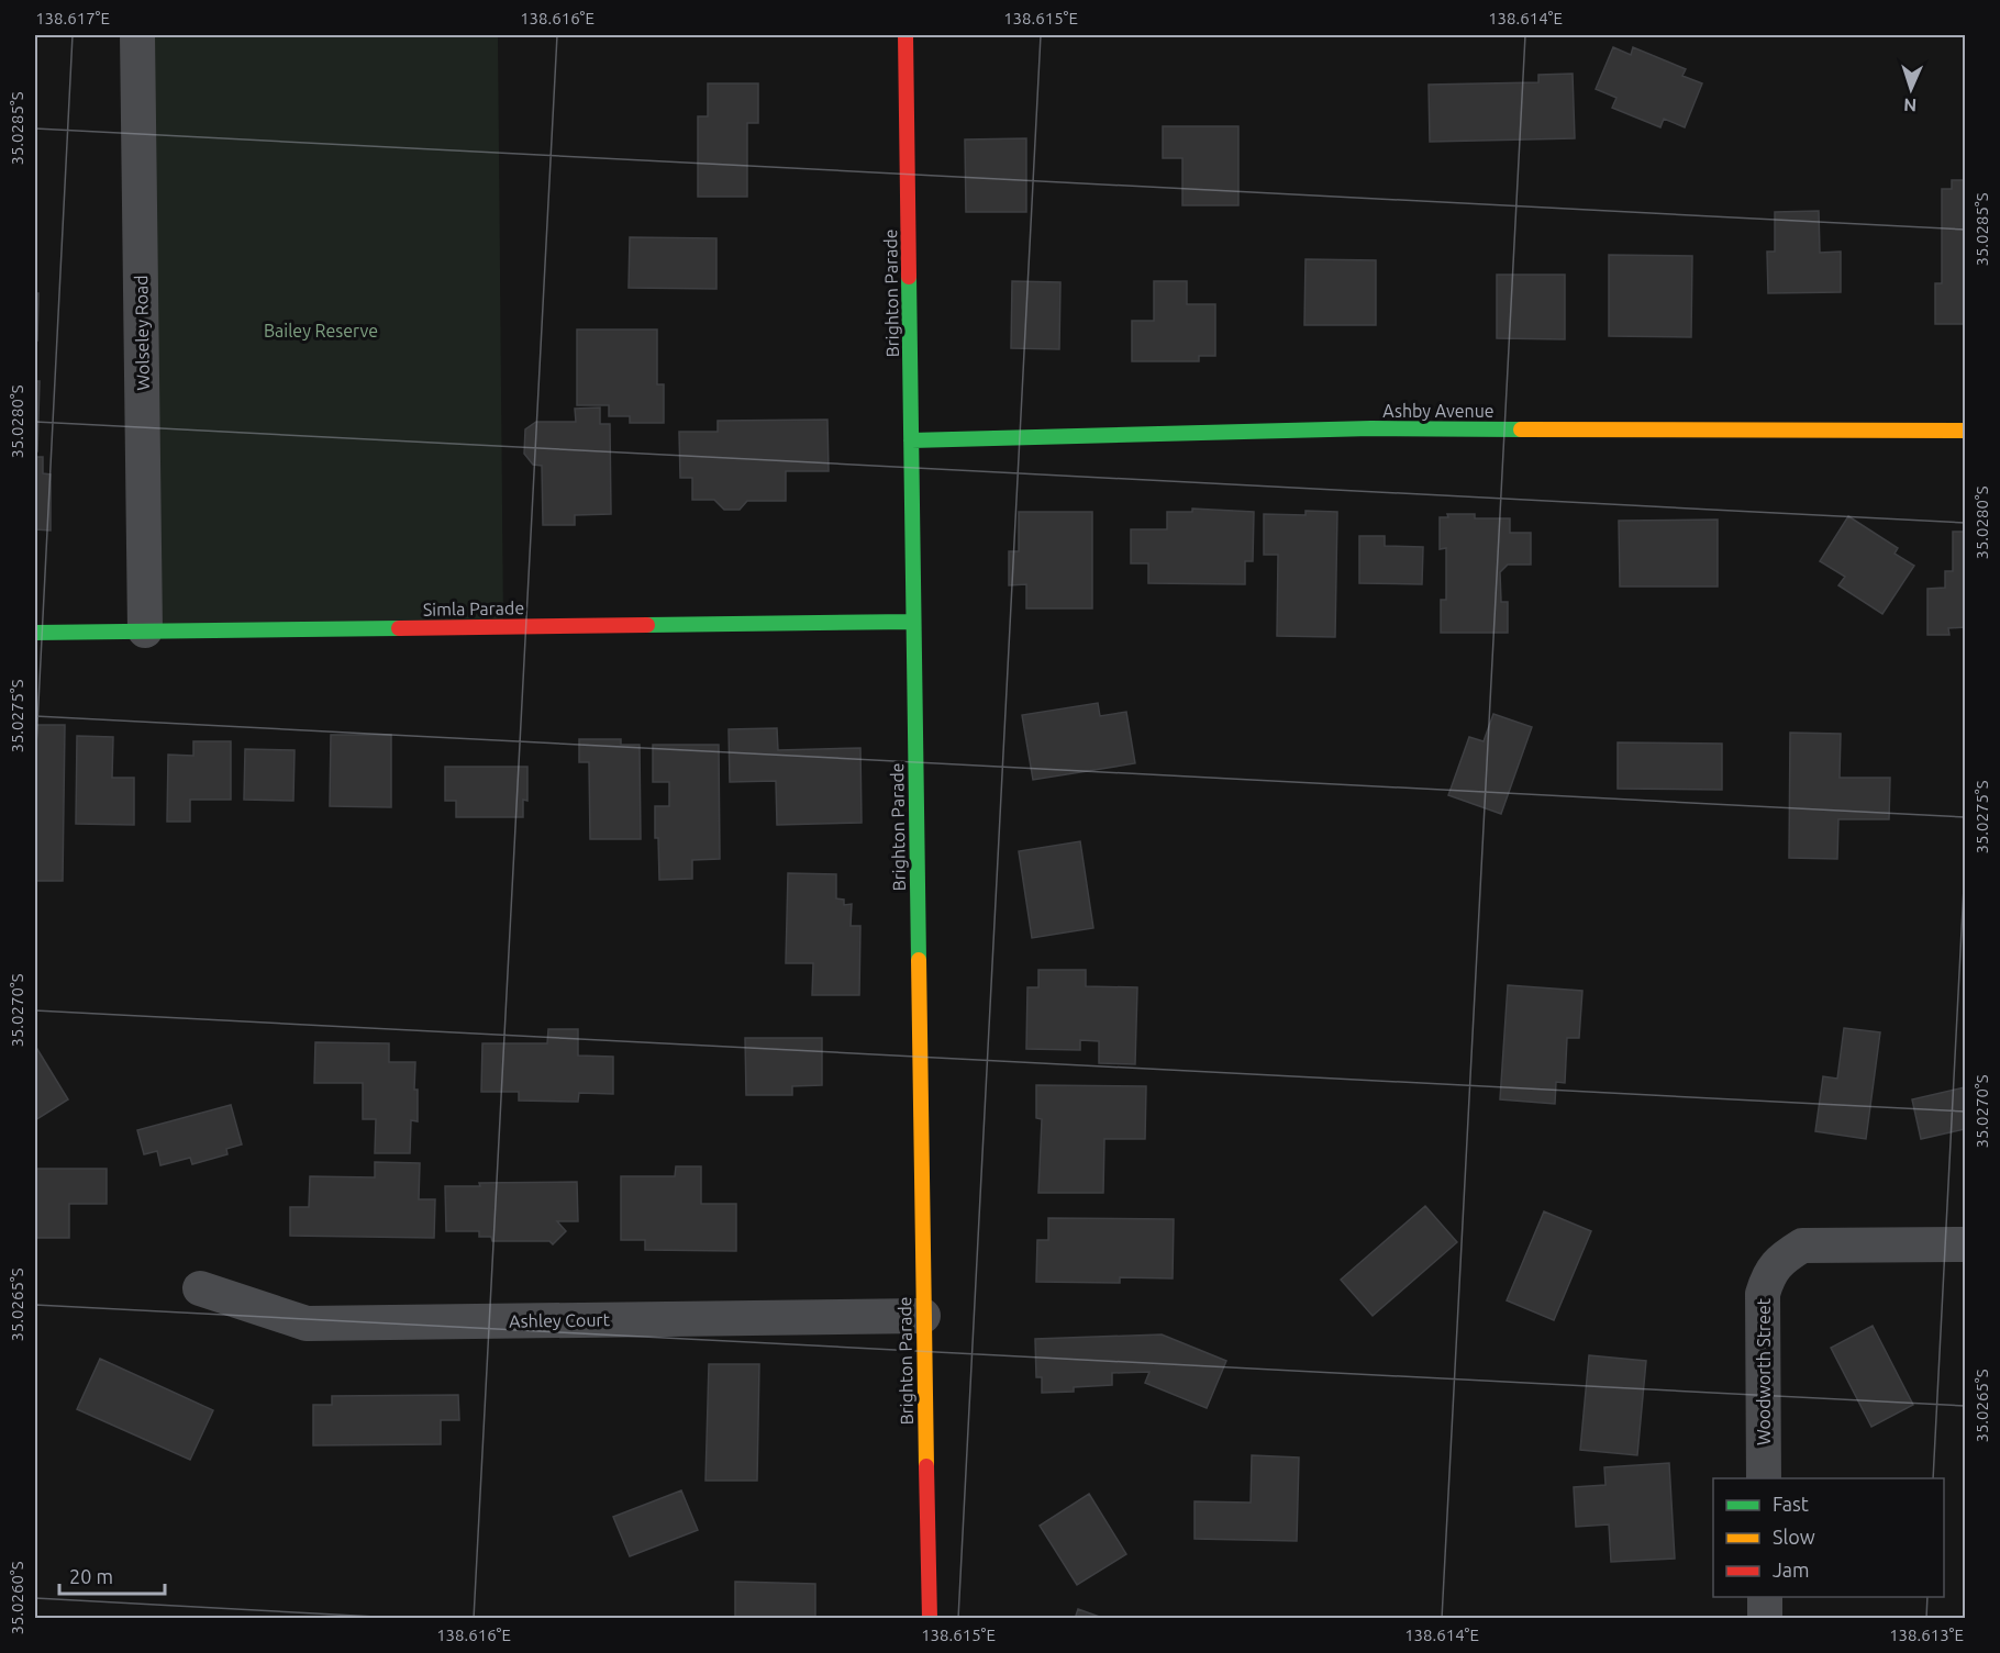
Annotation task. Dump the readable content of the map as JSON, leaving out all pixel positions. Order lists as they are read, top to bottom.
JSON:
{
  "streets": {
    "street": [
      "Brighton Parade",
      "Wolseley Road",
      "Ashby Avenue",
      "Simla Parade",
      "Ashley Court",
      "Woodworth Street"
    ]
  },
  "crossings": [
    ["Brighton Parade", "Ashby Avenue"],
    ["Brighton Parade", "Simla Parade"],
    ["Brighton Parade", "Ashley Court"],
    ["Wolseley Road", "Simla Parade"]
  ],
  "parks": ["Bailey Reserve"],
  "legend": ["Fast", "Slow", "Jam"],
  "scale_bar": "20 m",
  "north": "bottom",
  "coordinates": [
    "138.617°E",
    "138.616°E",
    "138.615°E",
    "138.614°E",
    "35.0285°S",
    "35.0280°S",
    "35.0275°S",
    "35.0270°S",
    "35.0265°S",
    "35.0260°S",
    "138.613°E"
  ]
}
